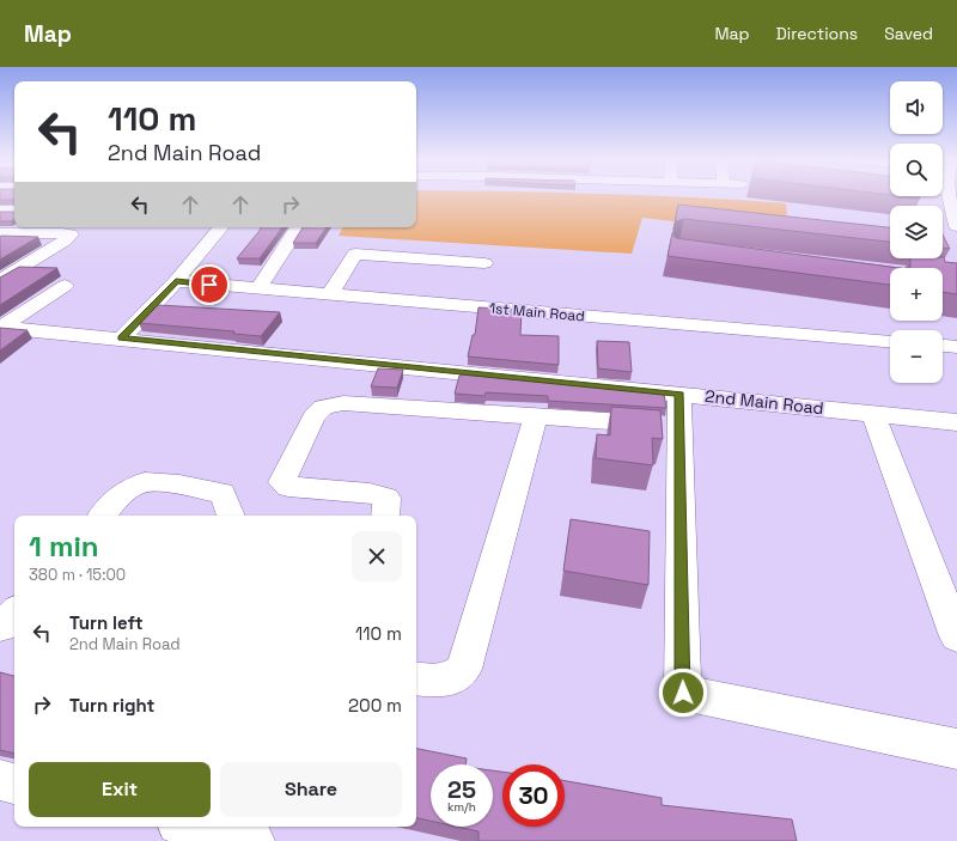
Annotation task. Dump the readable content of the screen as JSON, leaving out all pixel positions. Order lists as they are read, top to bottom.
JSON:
{
  "streets": {
    "street": ["1st Main Road", "2nd Main Road"]
  },
  "page": {
    "header": "Map",
    "nav": ["Map", "Directions", "Saved"],
    "map_buttons": ["+", "−"],
    "turn": ["110 m", "2nd Main Road"],
    "heading": ["1 min", "380 m · 15:00"],
    "list": [
      {
        "name": "Turn left",
        "note": "2nd Main Road",
        "value": "110 m"
      },
      {
        "name": "Turn right",
        "value": "200 m"
      }
    ],
    "buttons": ["Exit", "Share"],
    "speed": "25 km/h",
    "limit": "30"
  }
}
